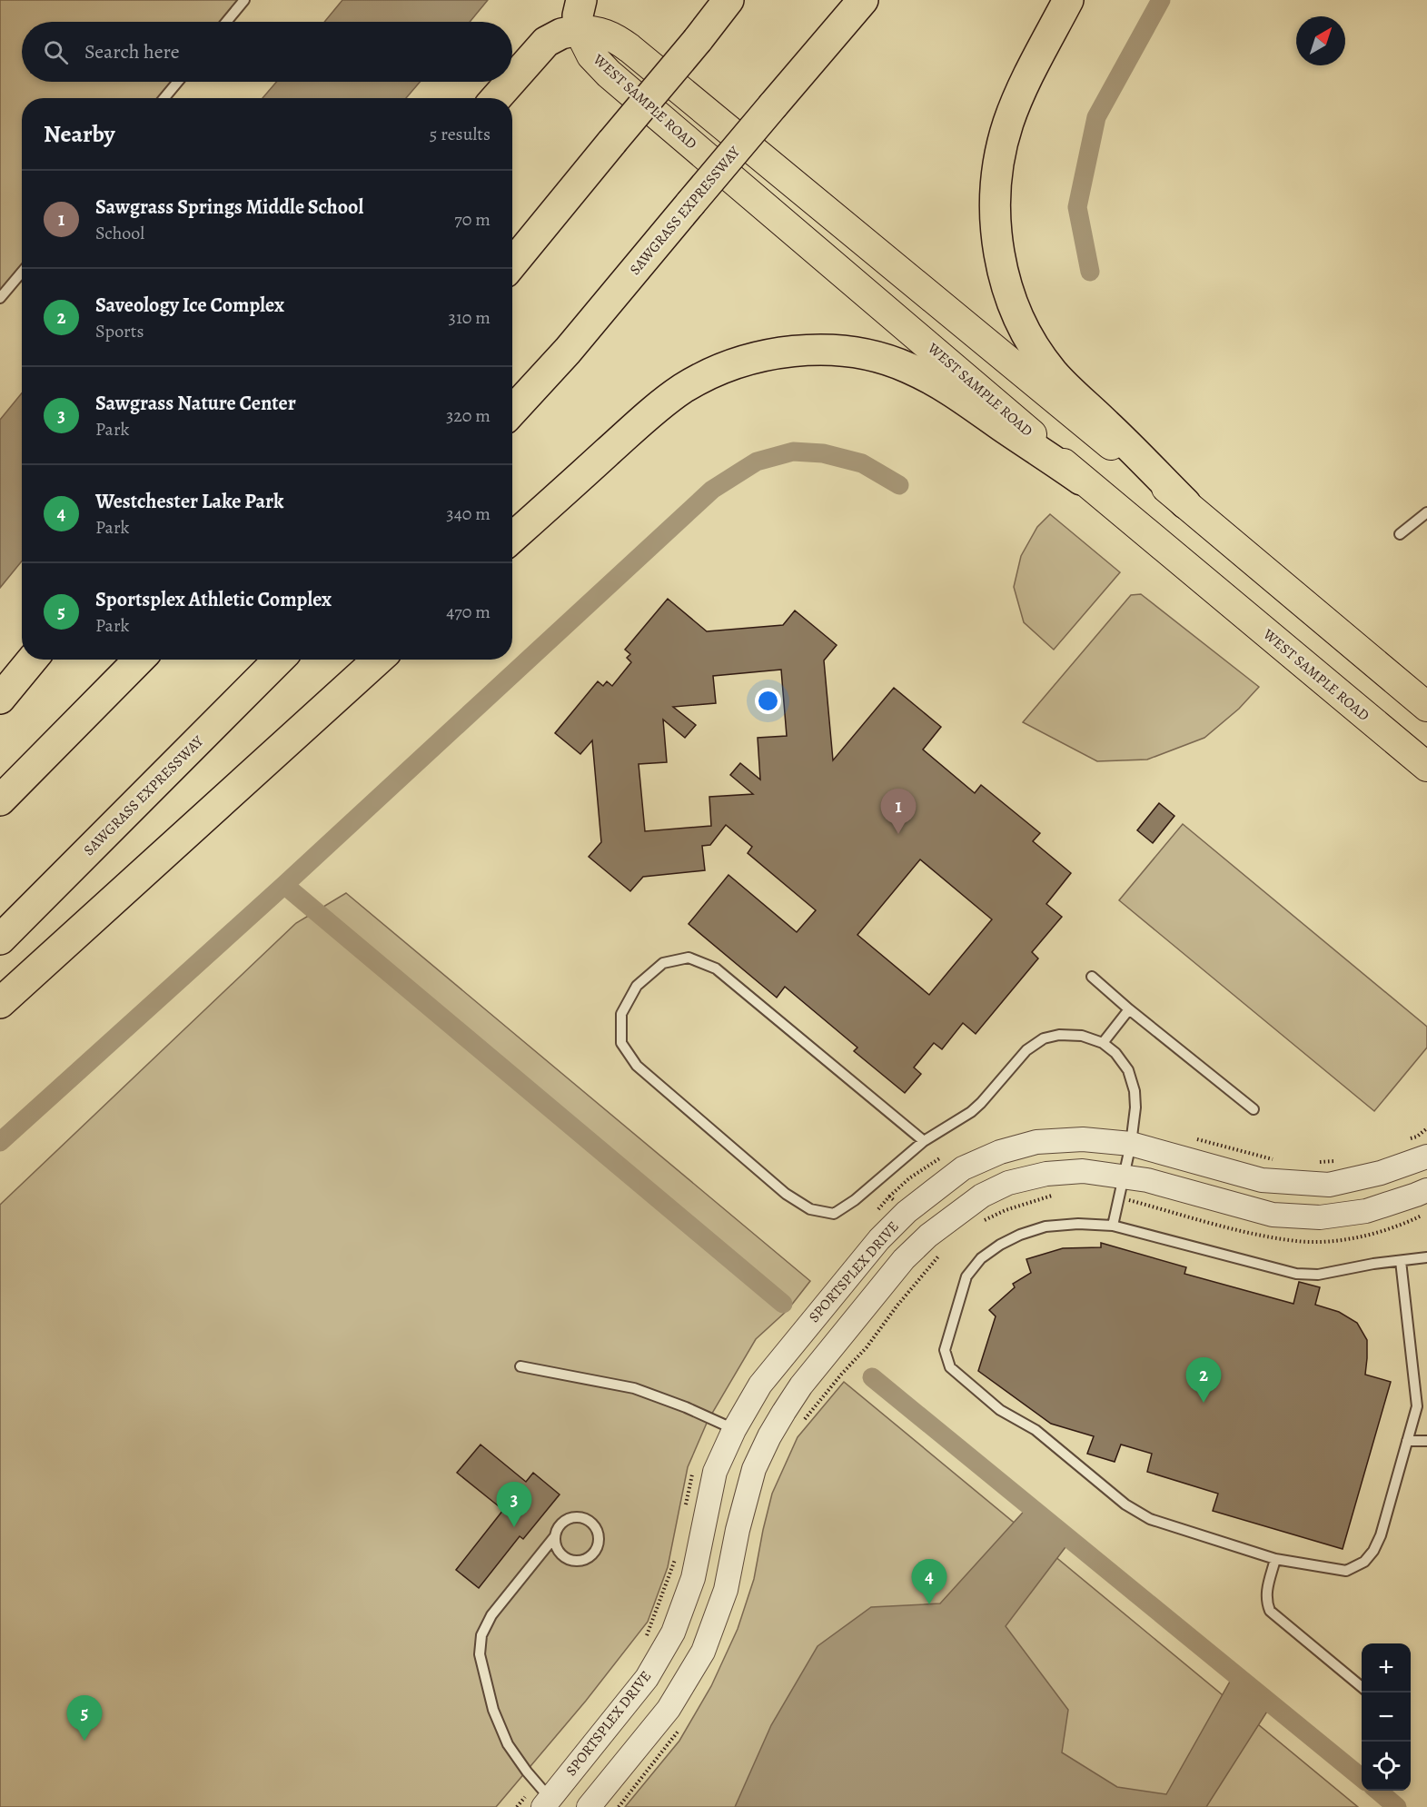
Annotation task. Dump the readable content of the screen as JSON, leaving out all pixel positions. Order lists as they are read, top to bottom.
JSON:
{
  "streets": {
    "highway": ["SAWGRASS EXPRESSWAY"],
    "main road": ["WEST SAMPLE ROAD"],
    "street": ["SPORTSPLEX DRIVE"]
  },
  "north": "top right",
  "page": {
    "search": "Search here",
    "heading": ["Nearby", "5 results"],
    "list": [
      {
        "mark": "1",
        "name": "Sawgrass Springs Middle School",
        "note": "School",
        "value": "70 m"
      },
      {
        "mark": "2",
        "name": "Saveology Ice Complex",
        "note": "Sports",
        "value": "310 m"
      },
      {
        "mark": "3",
        "name": "Sawgrass Nature Center",
        "note": "Park",
        "value": "320 m"
      },
      {
        "mark": "4",
        "name": "Westchester Lake Park",
        "note": "Park",
        "value": "340 m"
      },
      {
        "mark": "5",
        "name": "Sportsplex Athletic Complex",
        "note": "Park",
        "value": "470 m"
      }
    ],
    "pins": [
      "1",
      "2",
      "3",
      "4",
      "5"
    ],
    "map_buttons": ["+", "−"]
  }
}
